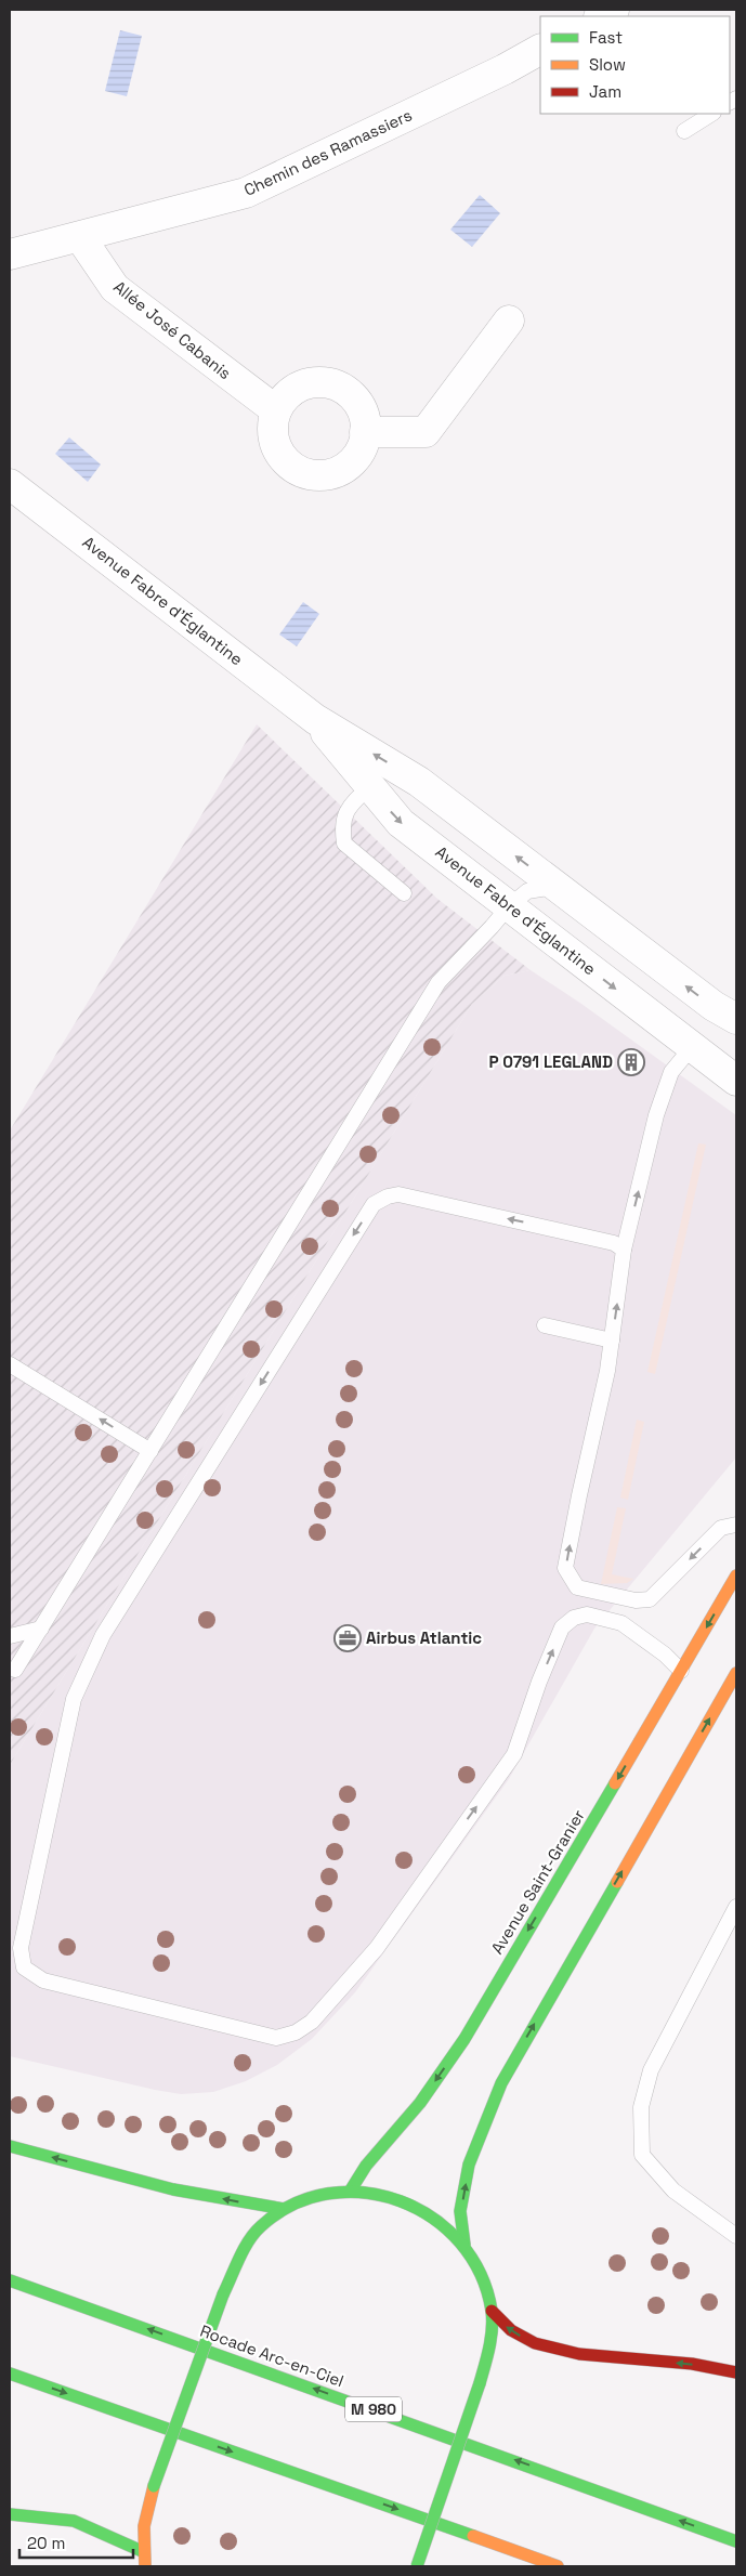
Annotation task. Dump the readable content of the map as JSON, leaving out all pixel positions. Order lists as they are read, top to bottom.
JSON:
{
  "streets": {
    "main road": ["Avenue Saint-Granier", "Rocade Arc-en-Ciel", "M 980"],
    "street": ["Chemin des Ramassiers", "Allée José Cabanis", "Avenue Fabre d'Églantine"]
  },
  "crossings": [
    ["Chemin des Ramassiers", "Allée José Cabanis"]
  ],
  "places": {
    "building": ["P 0791 LEGLAND"],
    "office": ["Airbus Atlantic"]
  },
  "legend": ["Fast", "Slow", "Jam"],
  "scale_bar": "20 m"
}
